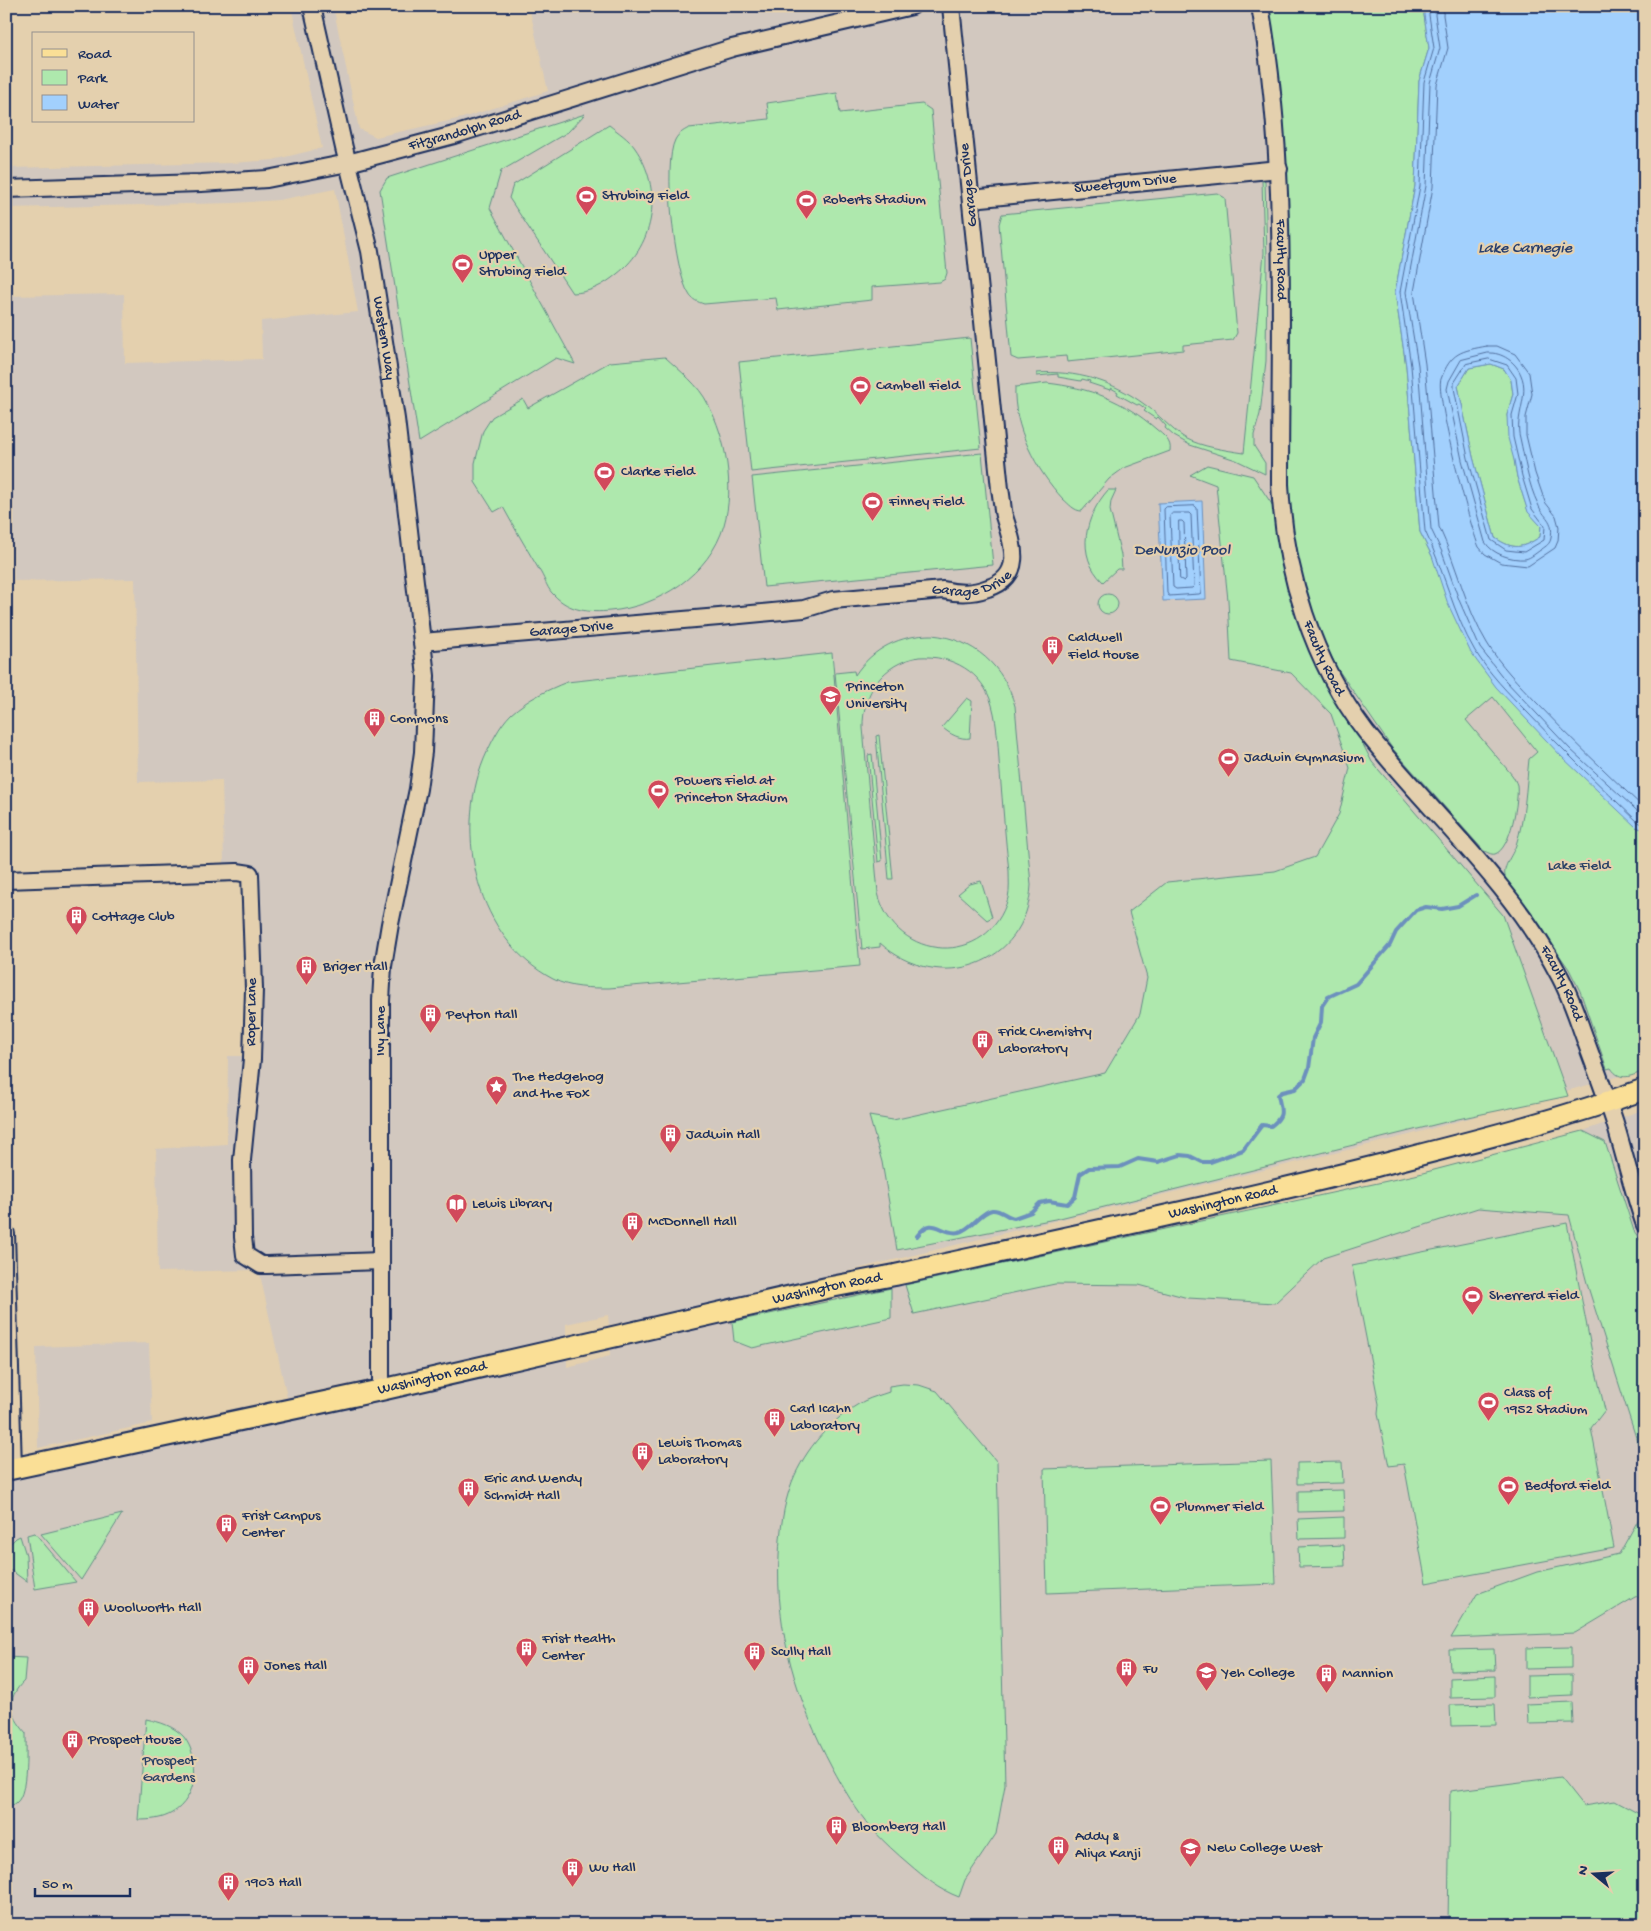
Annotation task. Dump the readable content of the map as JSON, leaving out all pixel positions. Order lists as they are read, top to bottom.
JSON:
{
  "streets": {
    "main road": ["Washington Road"],
    "street": [
      "Fitzrandolph Road",
      "Garage Drive",
      "Sweetgum Drive",
      "Faculty Road",
      "Western Way",
      "Roper Lane",
      "Ivy Lane"
    ]
  },
  "crossings": [
    ["Fitzrandolph Road", "Western Way"],
    ["Garage Drive", "Sweetgum Drive"],
    ["Garage Drive", "Western Way"],
    ["Sweetgum Drive", "Faculty Road"],
    ["Faculty Road", "Washington Road"],
    ["Western Way", "Ivy Lane"],
    ["Roper Lane", "Ivy Lane"],
    ["Ivy Lane", "Washington Road"]
  ],
  "water": ["Lake Carnegie", "DeNunzio Pool"],
  "parks": ["Lake Field", "Prospect Gardens"],
  "places": {
    "sports": [
      "Strubing Field",
      "Roberts Stadium",
      "Upper Strubing Field",
      "Cambell Field",
      "Clarke Field",
      "Finney Field",
      "Jadwin Gymnasium",
      "Powers Field at Princeton Stadium",
      "Sherrerd Field",
      "Class of 1952 Stadium",
      "Bedford Field",
      "Plummer Field"
    ],
    "building": [
      "Caldwell Field House",
      "Commons",
      "Cottage Club",
      "Briger Hall",
      "Peyton Hall",
      "Frick Chemistry Laboratory",
      "Jadwin Hall",
      "McDonnell Hall",
      "Carl Icahn Laboratory",
      "Lewis Thomas Laboratory",
      "Eric and Wendy Schmidt Hall",
      "Frist Campus Center",
      "Woolworth Hall",
      "Frist Health Center",
      "Scully Hall",
      "Jones Hall",
      "Fu",
      "Mannion",
      "Prospect House",
      "Bloomberg Hall",
      "Addy & Aliya Kanji",
      "Wu Hall",
      "1903 Hall"
    ],
    "school or university": ["Princeton University", "Yeh College", "New College West"],
    "place": ["The Hedgehog and the Fox"],
    "library": ["Lewis Library"]
  },
  "legend": ["Road", "Park", "Water"],
  "scale_bar": "50 m",
  "north": "left"
}
